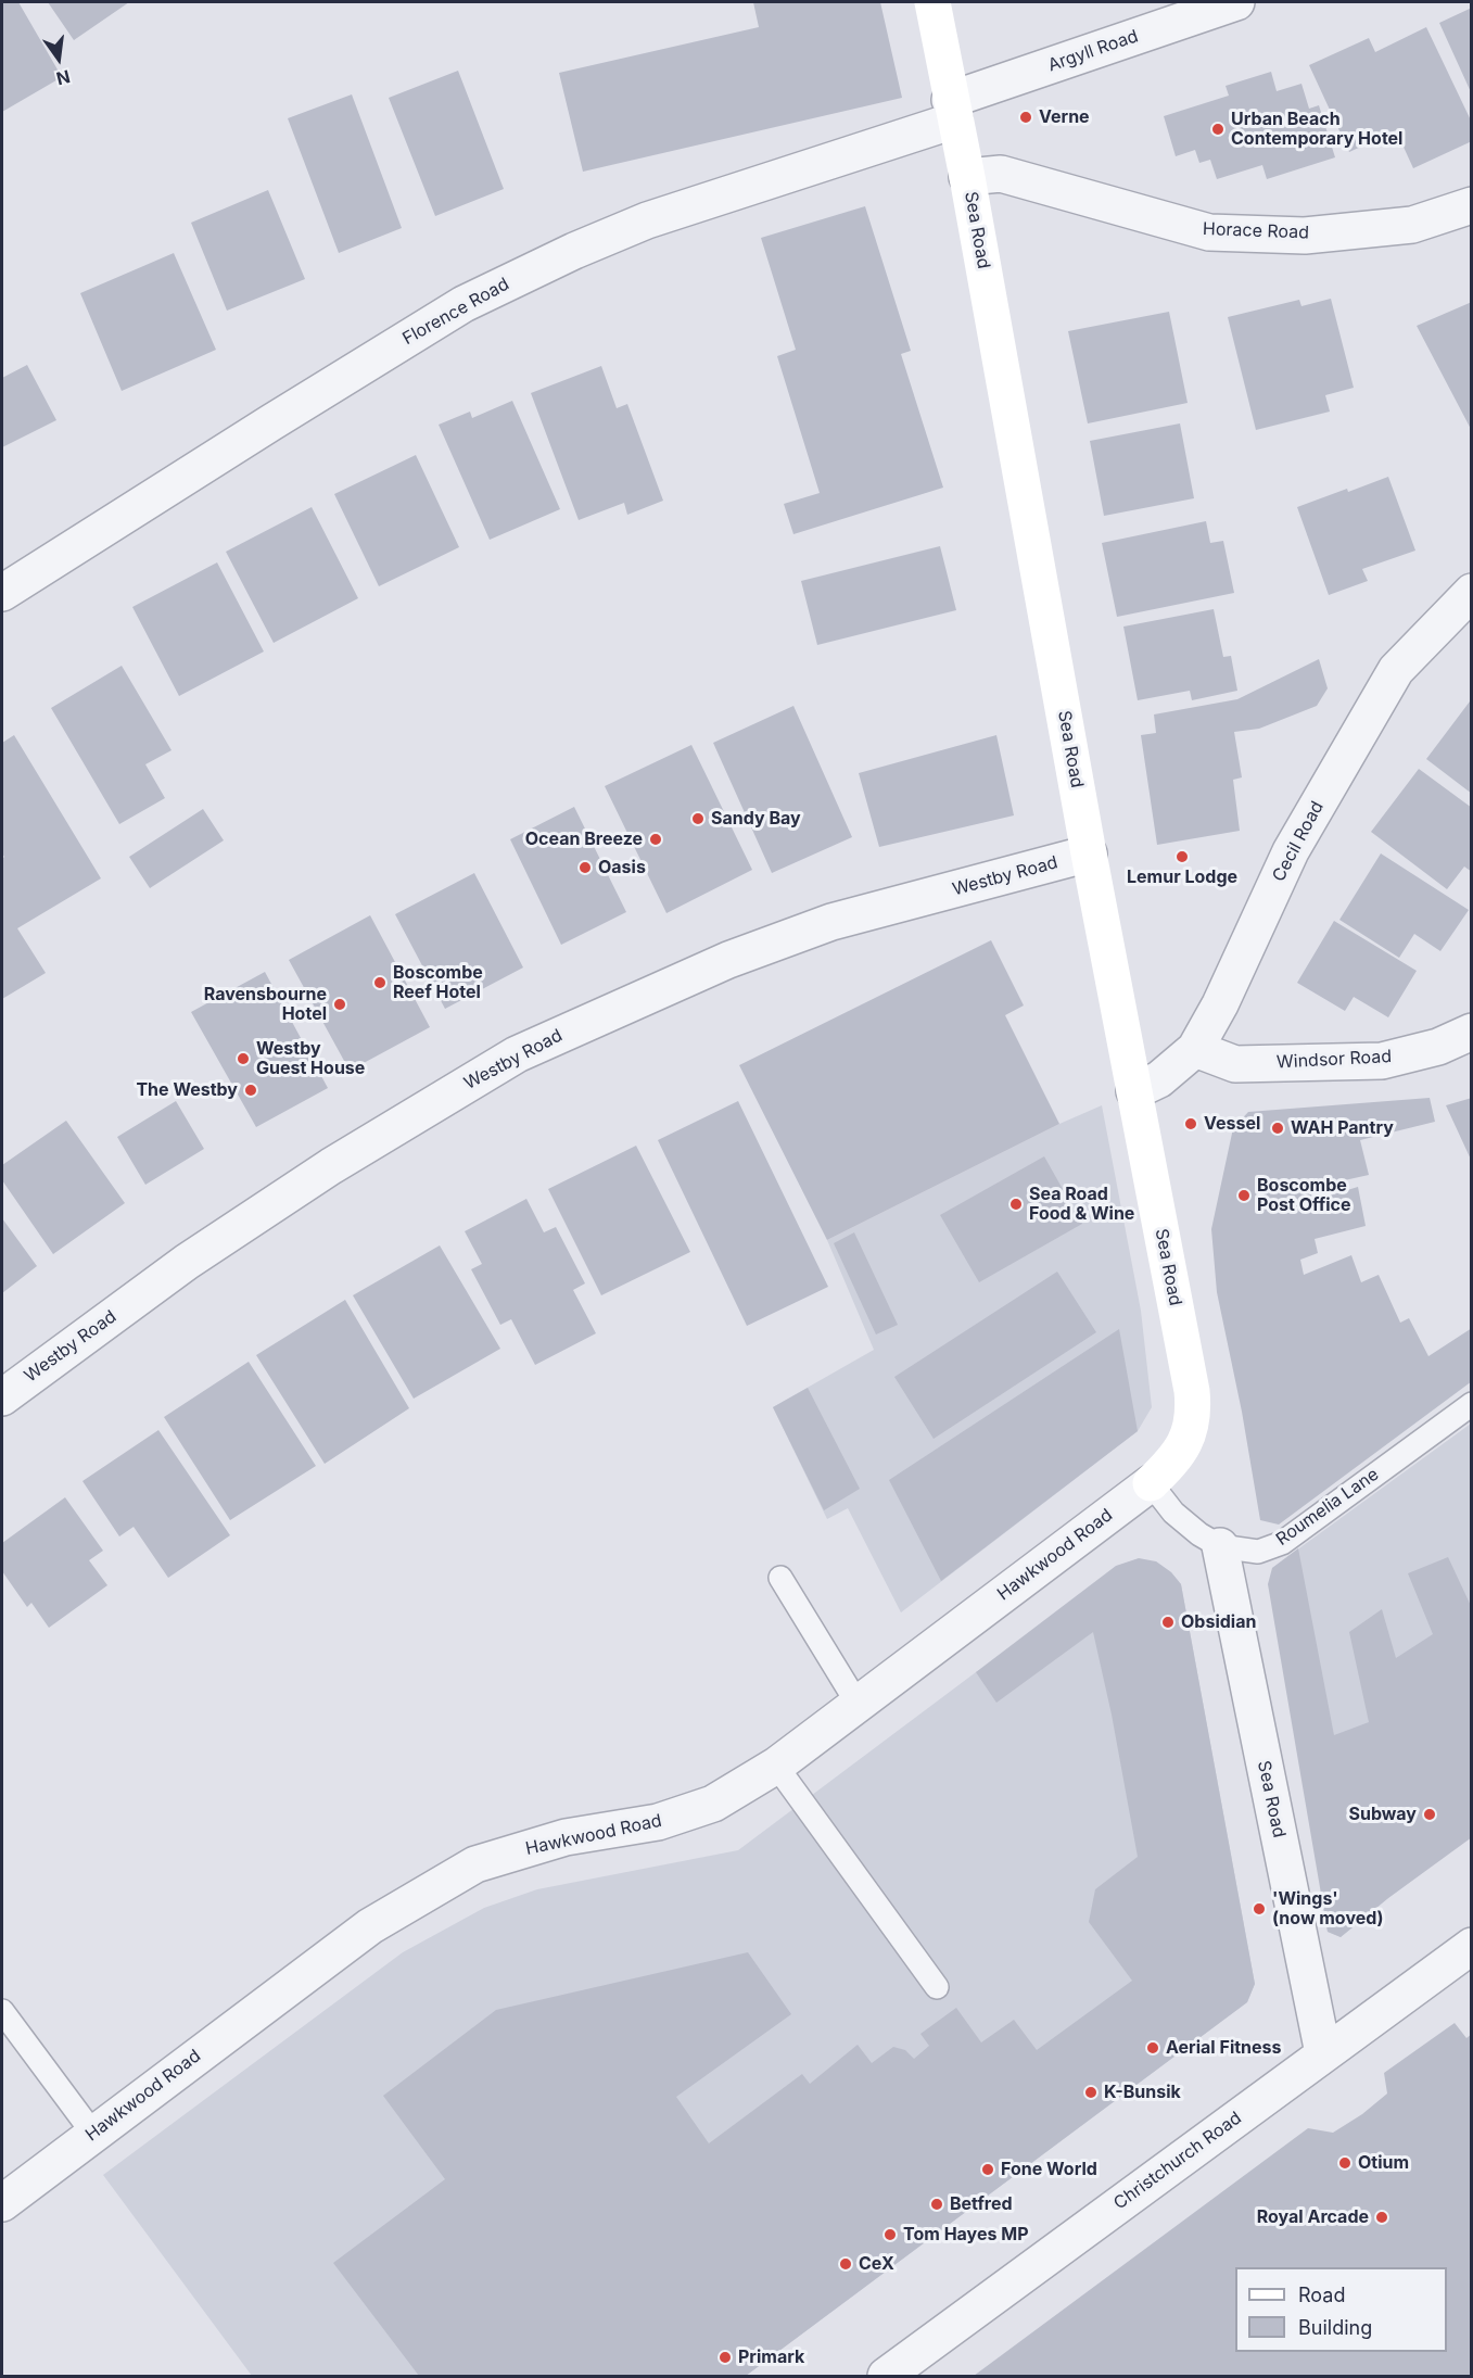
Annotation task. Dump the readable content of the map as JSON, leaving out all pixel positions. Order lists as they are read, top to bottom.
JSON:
{
  "streets": {
    "street": [
      "Argyll Road",
      "Sea Road",
      "Horace Road",
      "Florence Road",
      "Cecil Road",
      "Westby Road",
      "Windsor Road",
      "Hawkwood Road",
      "Christchurch Road"
    ],
    "lane": ["Roumelia Lane"]
  },
  "crossings": [
    ["Argyll Road", "Sea Road"],
    ["Argyll Road", "Florence Road"],
    ["Sea Road", "Horace Road"],
    ["Sea Road", "Florence Road"],
    ["Sea Road", "Cecil Road"],
    ["Sea Road", "Westby Road"],
    ["Sea Road", "Roumelia Lane"],
    ["Sea Road", "Hawkwood Road"],
    ["Sea Road", "Christchurch Road"],
    ["Cecil Road", "Windsor Road"],
    ["Roumelia Lane", "Hawkwood Road"]
  ],
  "places": [
    "Verne",
    "Urban Beach Contemporary Hotel",
    "Sandy Bay",
    "Ocean Breeze",
    "Lemur Lodge",
    "Oasis",
    "Boscombe Reef Hotel",
    "Ravensbourne Hotel",
    "Westby Guest House",
    "The Westby",
    "Vessel",
    "WAH Pantry",
    "Boscombe Post Office",
    "Sea Road Food & Wine",
    "Obsidian",
    "Subway",
    "'Wings' (now moved)",
    "Aerial Fitness",
    "K-Bunsik",
    "Otium",
    "Fone World",
    "Betfred",
    "Royal Arcade",
    "Tom Hayes MP",
    "CeX",
    "Primark"
  ],
  "legend": ["Road", "Building"],
  "north": "bottom"
}
